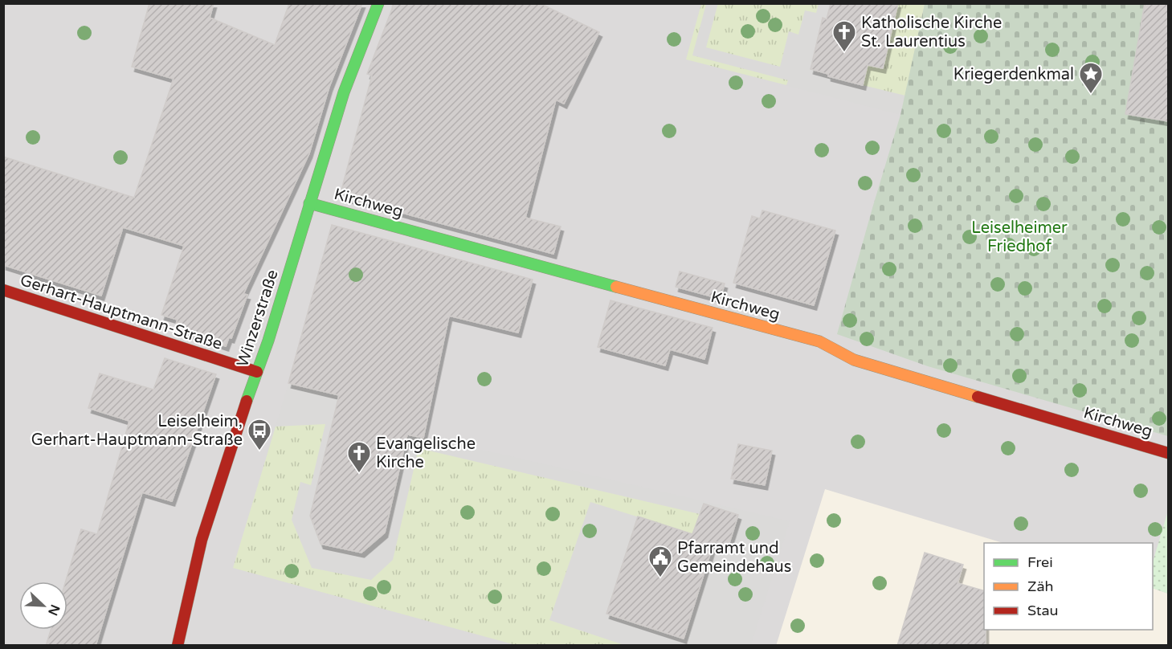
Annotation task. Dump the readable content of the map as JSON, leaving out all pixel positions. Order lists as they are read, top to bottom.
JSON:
{
  "streets": {
    "street": ["Kirchweg", "Gerhart-Hauptmann-Straße", "Winzerstraße"]
  },
  "crossings": [
    ["Kirchweg", "Winzerstraße"],
    ["Gerhart-Hauptmann-Straße", "Winzerstraße"]
  ],
  "parks": ["Leiselheimer Friedhof"],
  "places": {
    "church": ["Katholische Kirche St. Laurentius", "Evangelische Kirche"],
    "place": ["Kriegerdenkmal"],
    "bus stop": ["Leiselheim, Gerhart-Hauptmann-Straße"],
    "public building": ["Pfarramt und Gemeindehaus"]
  },
  "legend": ["Frei", "Zäh", "Stau"],
  "north": "bottom right"
}
